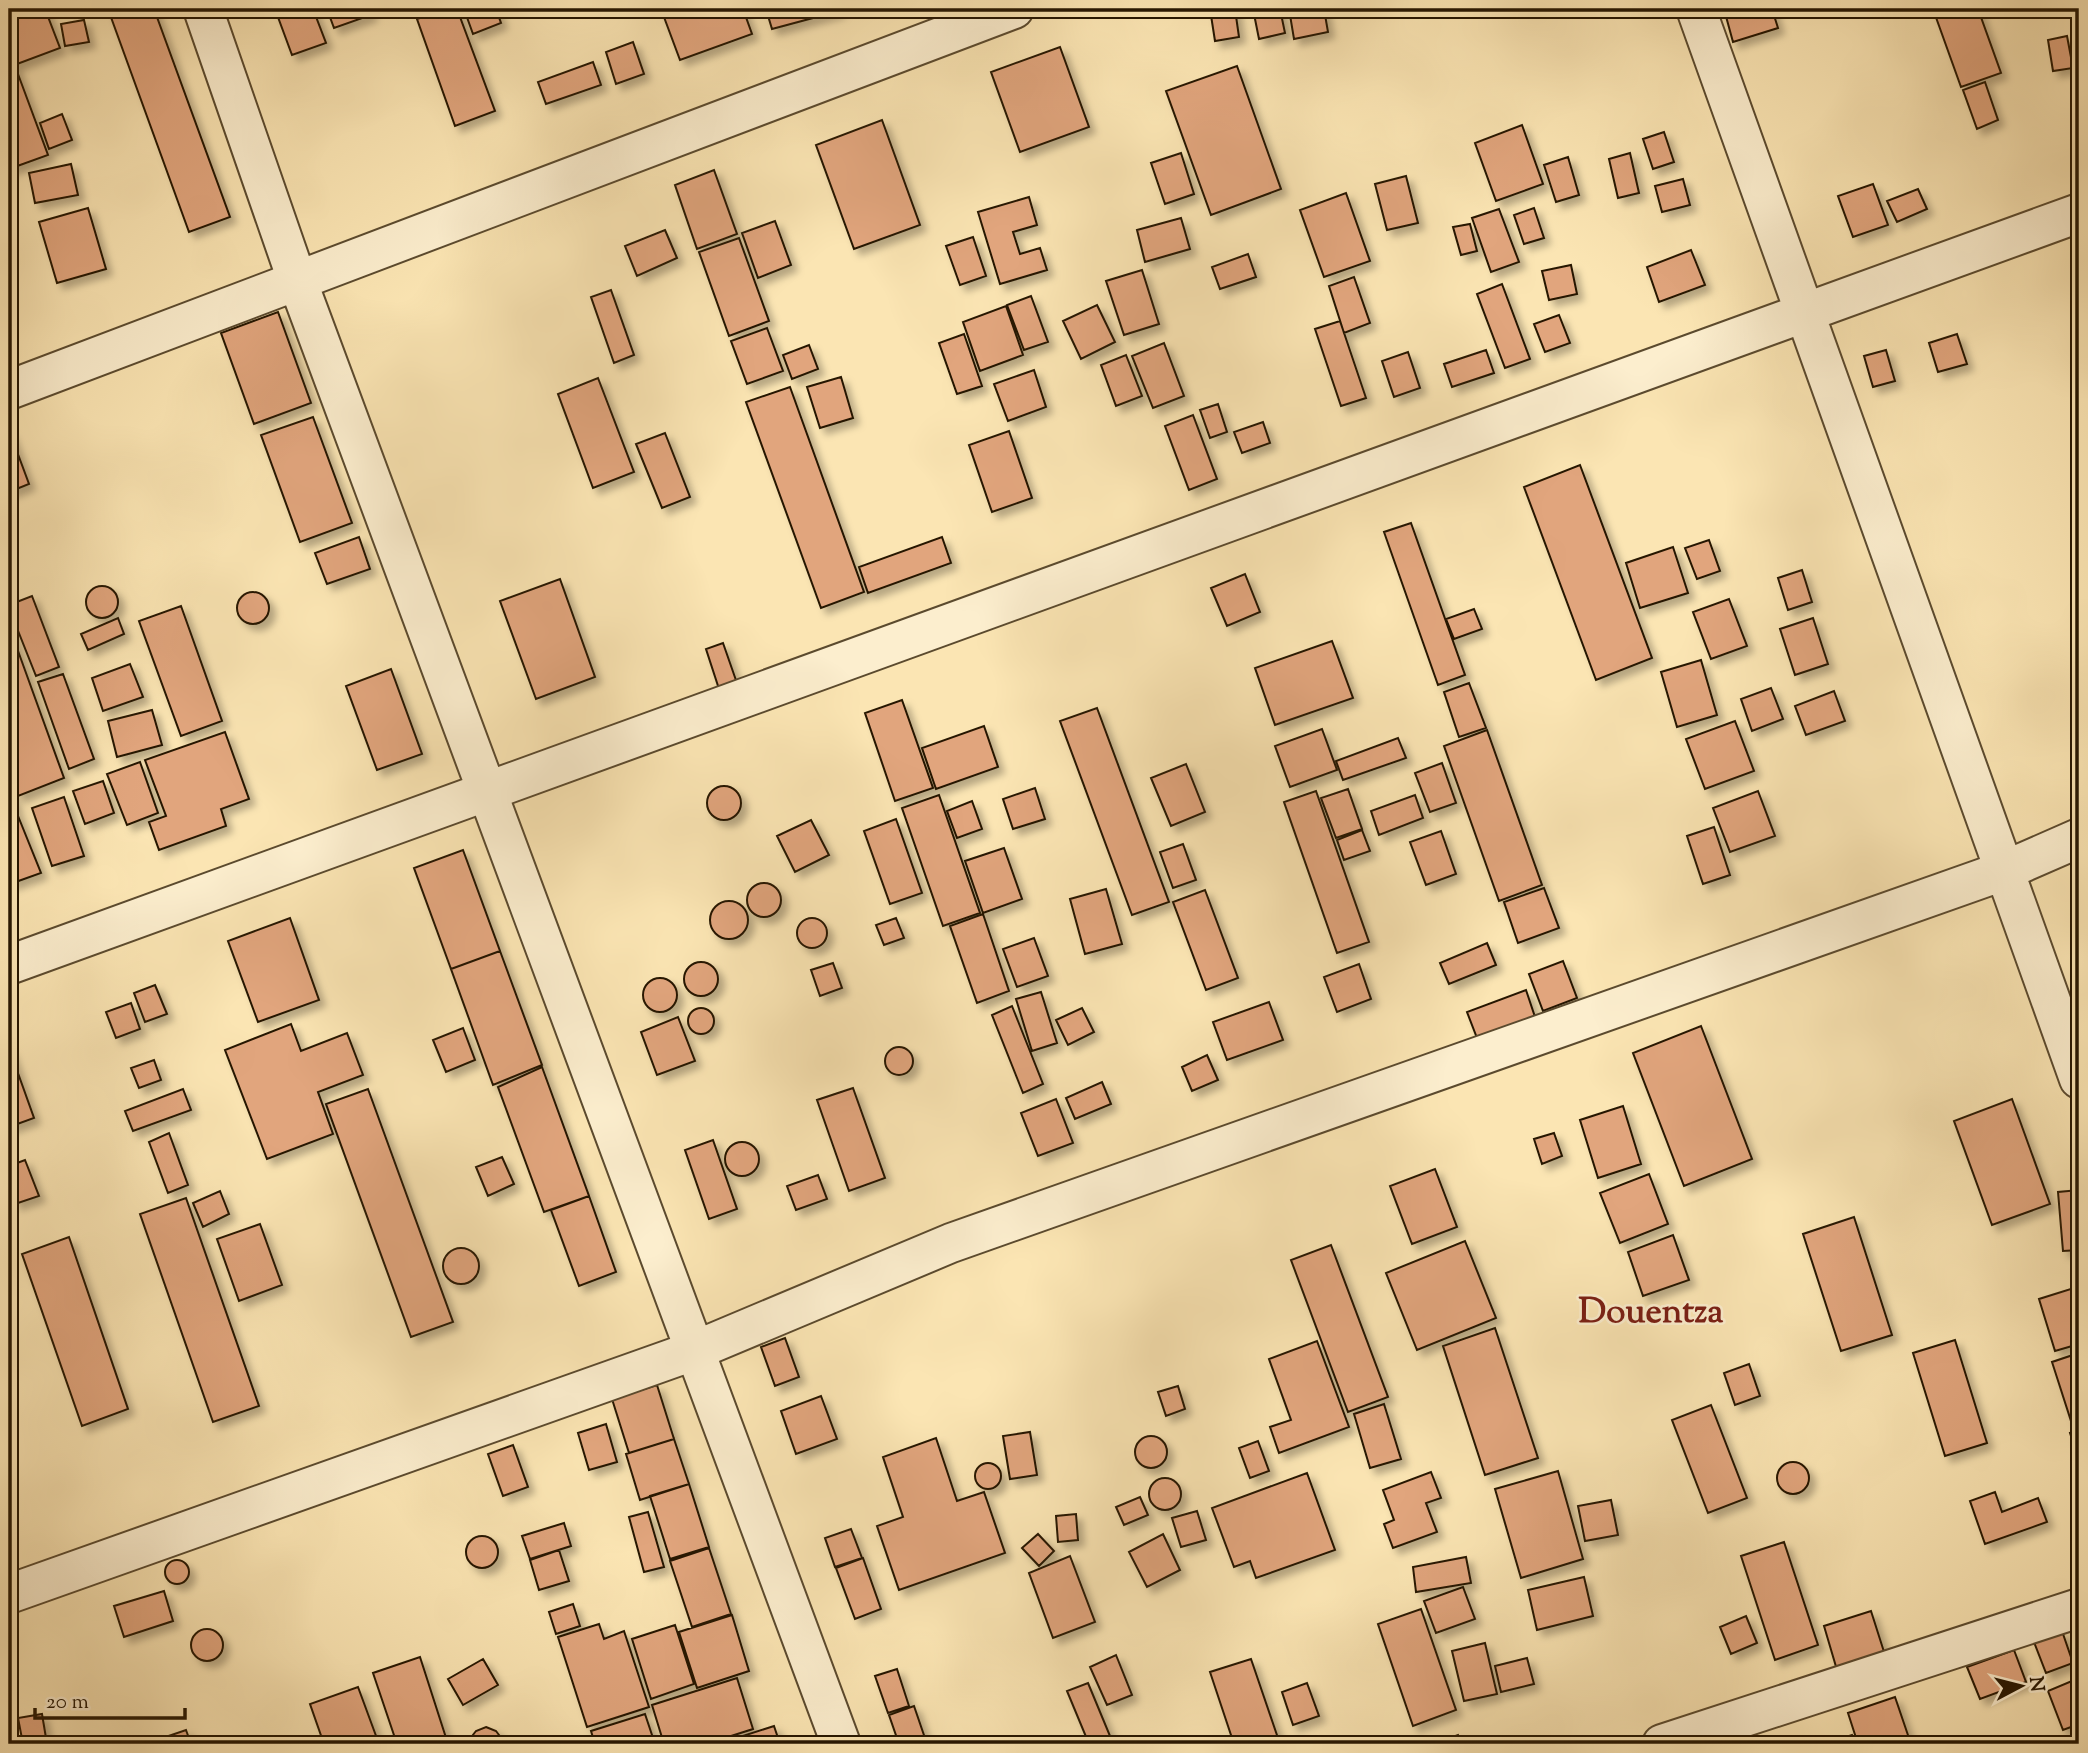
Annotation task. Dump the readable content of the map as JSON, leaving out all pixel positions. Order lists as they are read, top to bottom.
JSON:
{
  "districts": ["Douentza"],
  "scale_bar": "20 m",
  "north": "right"
}
